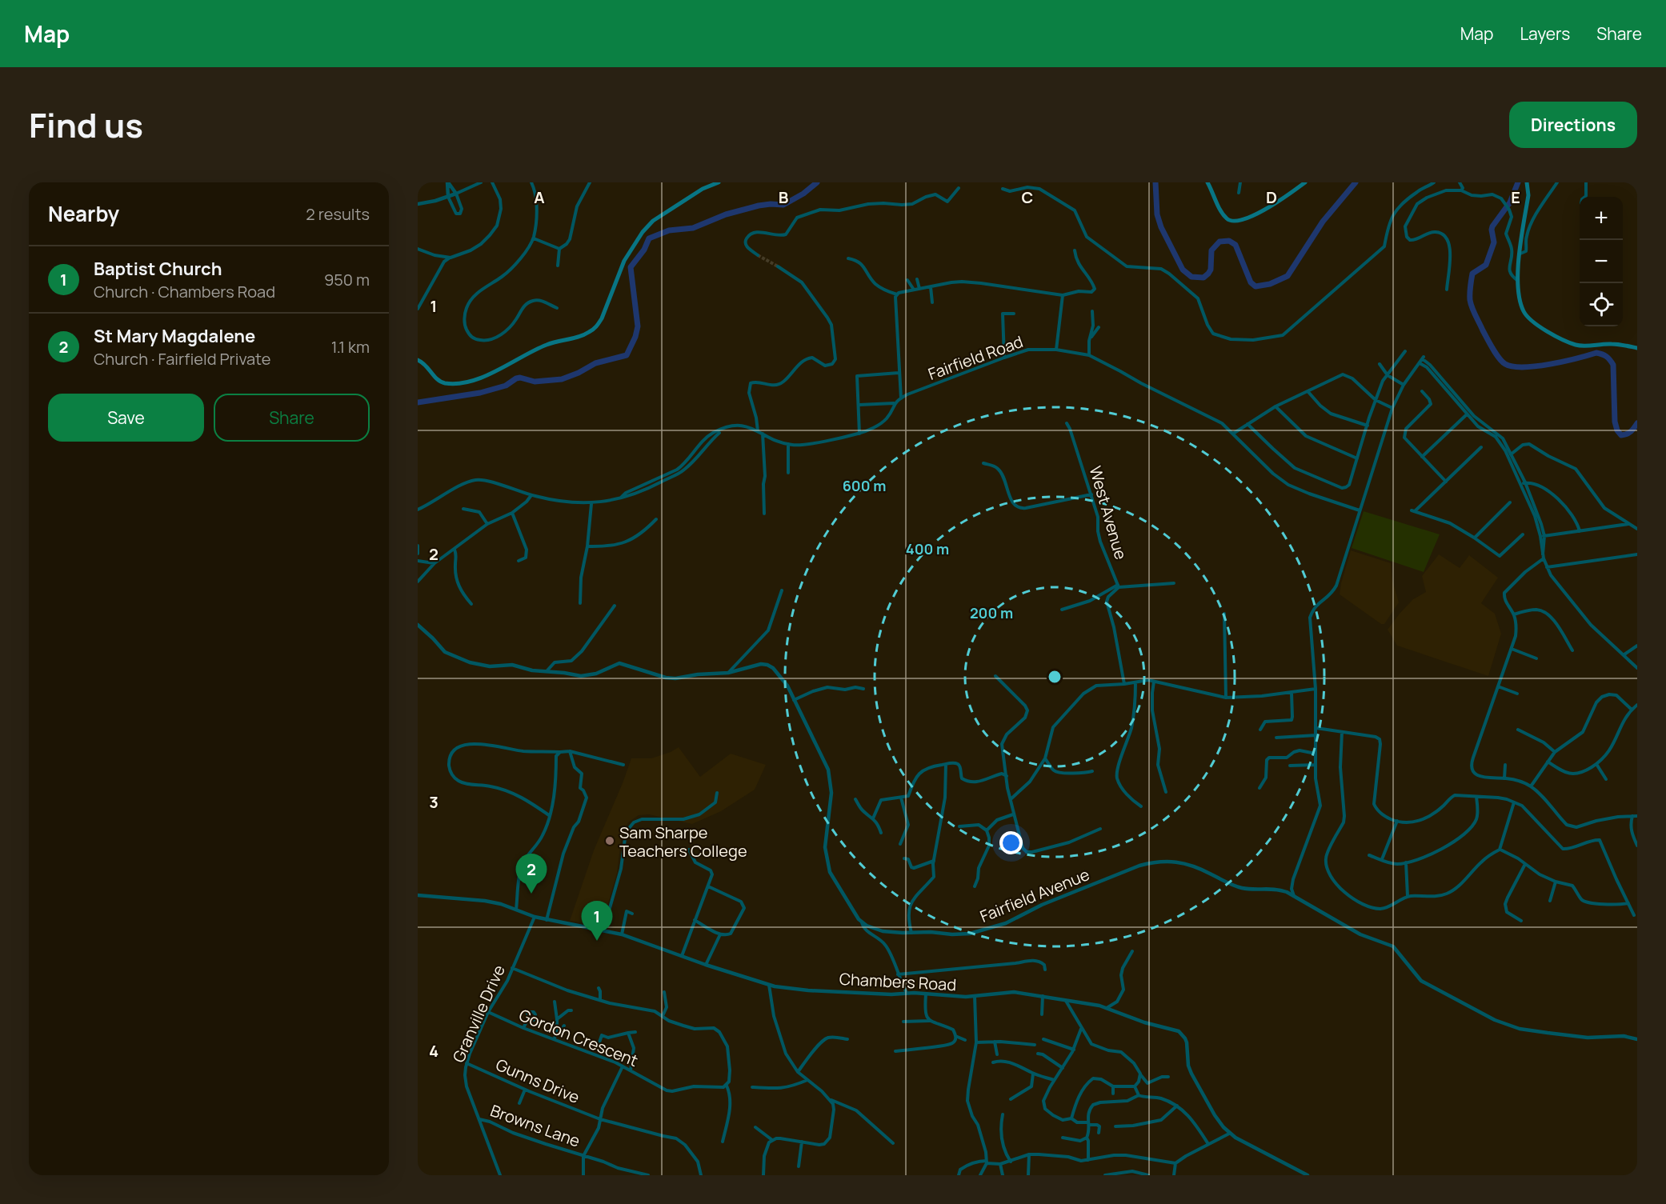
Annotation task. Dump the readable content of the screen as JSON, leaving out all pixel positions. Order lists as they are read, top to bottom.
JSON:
{
  "streets": {
    "street": [
      "Fairfield Road",
      "West Avenue",
      "Fairfield Avenue",
      "Chambers Road",
      "Granville Drive",
      "Gordon Crescent",
      "Gunns Drive",
      "Browns Lane"
    ]
  },
  "crossings": [
    ["Chambers Road", "Granville Drive"],
    ["Granville Drive", "Gordon Crescent"],
    ["Granville Drive", "Gunns Drive"],
    ["Granville Drive", "Browns Lane"]
  ],
  "places": ["Sam Sharpe Teachers College"],
  "page": {
    "header": "Map",
    "nav": ["Map", "Layers", "Share"],
    "title": "Find us",
    "buttons": [
      "Directions",
      ["Save", "Share"]
    ],
    "heading": ["Nearby", "2 results"],
    "map_buttons": ["+", "−"],
    "list": [
      {
        "mark": "1",
        "name": "Baptist Church",
        "note": "Church · Chambers Road",
        "value": "950 m"
      },
      {
        "mark": "2",
        "name": "St Mary Magdalene",
        "note": "Church · Fairfield Private",
        "value": "1.1 km"
      }
    ],
    "pins": ["2", "1"]
  },
  "grid": {
    "columns": [
      "A",
      "B",
      "C",
      "D",
      "E"
    ],
    "rows": [
      "1",
      "2",
      "3",
      "4"
    ]
  },
  "rings": ["600 m", "400 m", "200 m"]
}
